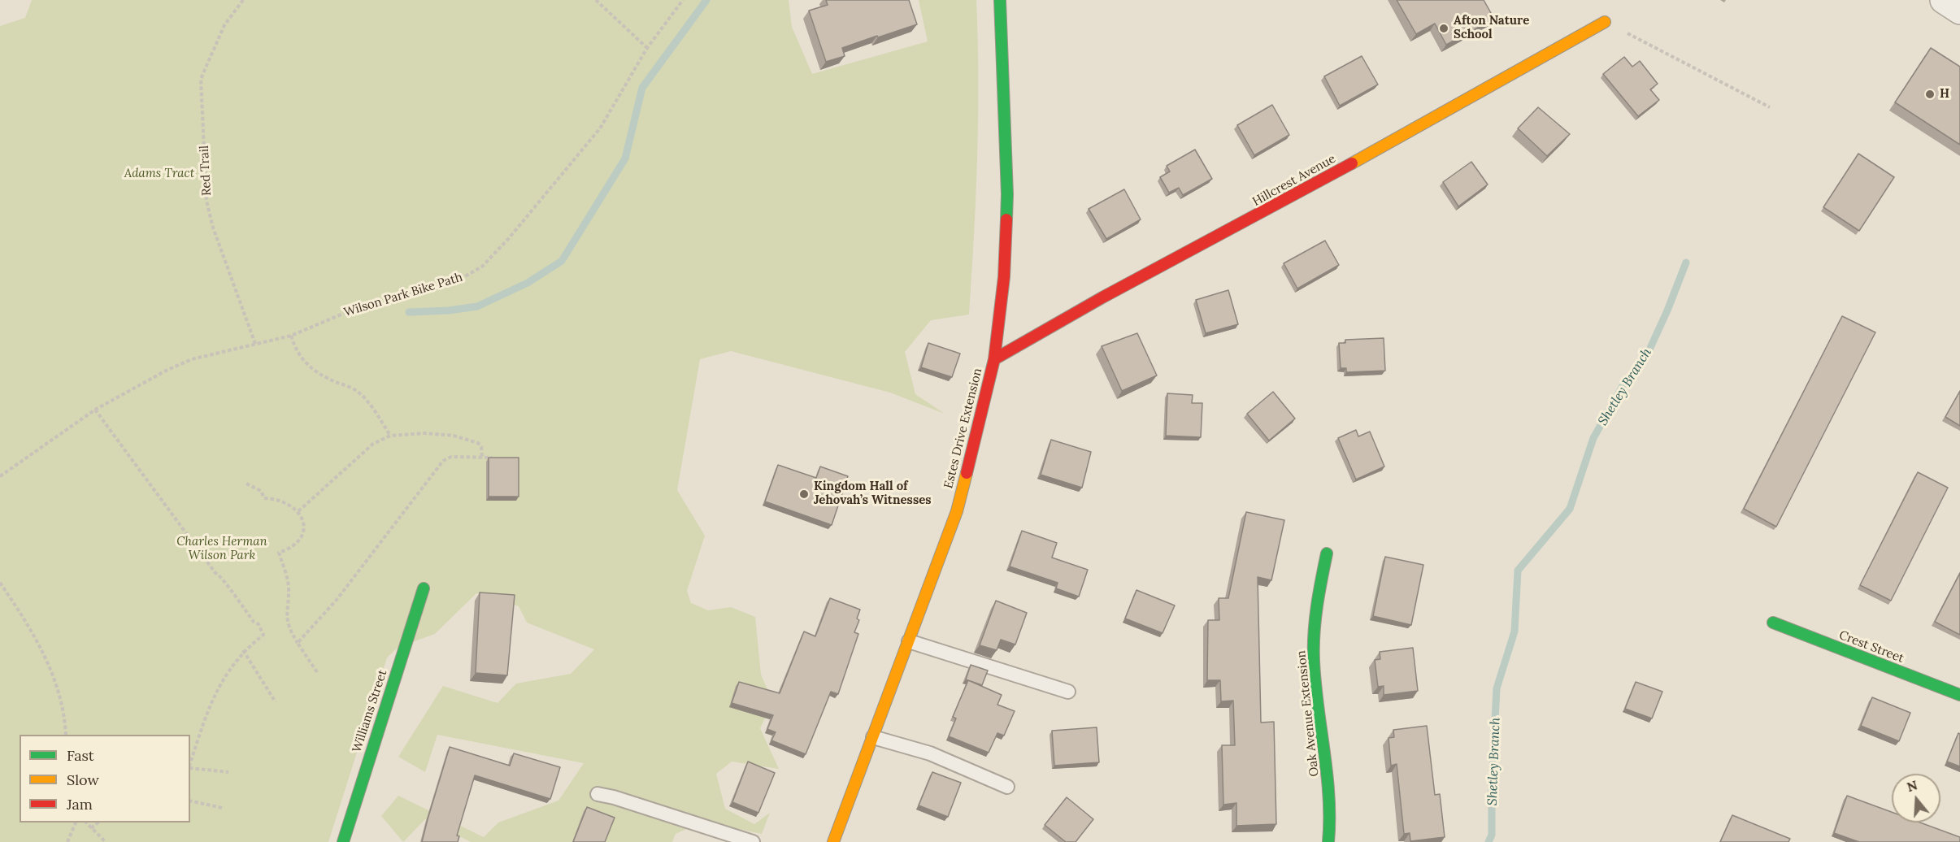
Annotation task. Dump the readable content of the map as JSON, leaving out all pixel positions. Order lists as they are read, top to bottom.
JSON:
{
  "streets": {
    "street": [
      "Hillcrest Avenue",
      "Estes Drive Extension",
      "Crest Street",
      "Williams Street",
      "Oak Avenue Extension"
    ],
    "path": ["Red Trail", "Wilson Park Bike Path"]
  },
  "crossings": [
    ["Red Trail", "Wilson Park Bike Path"],
    ["Hillcrest Avenue", "Estes Drive Extension"]
  ],
  "water": ["Shetley Branch"],
  "parks": ["Adams Tract", "Charles Herman Wilson Park"],
  "places": ["Afton Nature School", "H", "Kingdom Hall of Jehovah’s Witnesses"],
  "legend": ["Fast", "Slow", "Jam"],
  "north": "top"
}
